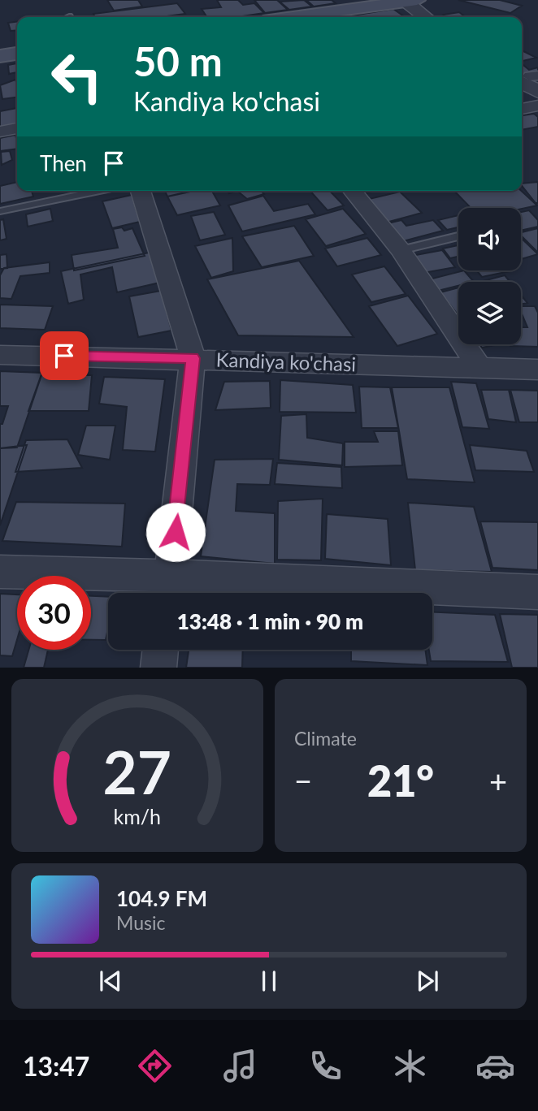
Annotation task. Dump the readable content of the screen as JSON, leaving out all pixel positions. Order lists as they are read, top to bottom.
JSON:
{
  "streets": {
    "street": ["Kandiya ko'chasi"]
  },
  "page": {
    "turn": ["50 m", "Kandiya ko'chasi"],
    "then": "Then",
    "limit": "30",
    "trip": "13:48 · 1 min · 90 m",
    "tile": "Climate",
    "heat": ["−", "21°", "+"],
    "song": ["104.9 FM", "Music"],
    "tabs": "13:47",
    "gauge": ["27", "km/h"]
  }
}
